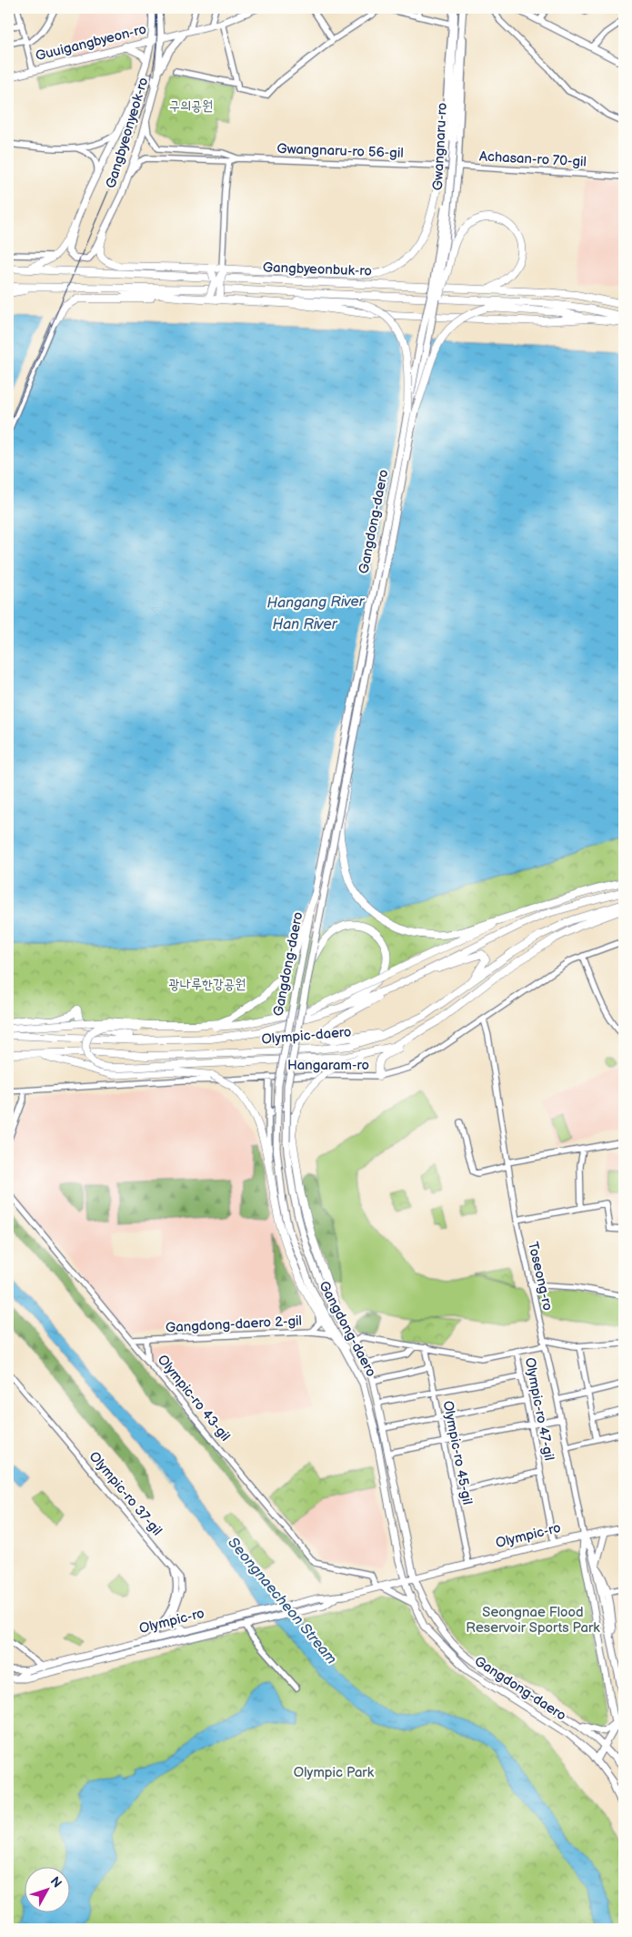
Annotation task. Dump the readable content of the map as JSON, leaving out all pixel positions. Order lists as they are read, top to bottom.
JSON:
{
  "streets": {
    "highway": ["Gangbyeonbuk-ro", "Olympic-daero"],
    "main road": [
      "Guuigangbyeon-ro",
      "Gangbyeonyeok-ro",
      "Gwangnaru-ro",
      "Gangdong-daero",
      "Olympic-ro"
    ],
    "street": [
      "Gwangnaru-ro 56-gil",
      "Achasan-ro 70-gil",
      "Hangaram-ro",
      "Toseong-ro",
      "Gangdong-daero 2-gil",
      "Olympic-ro 43-gil",
      "Olympic-ro 47-gil",
      "Olympic-ro 45-gil",
      "Olympic-ro 37-gil"
    ]
  },
  "crossings": [
    ["Guuigangbyeon-ro", "Gangbyeonyeok-ro"],
    ["Gangbyeonyeok-ro", "Gwangnaru-ro 56-gil"],
    ["Gwangnaru-ro", "Gangdong-daero"],
    ["Gwangnaru-ro 56-gil", "Achasan-ro 70-gil"],
    ["Gangdong-daero", "Olympic-ro 45-gil"],
    ["Gangdong-daero", "Olympic-ro"],
    ["Hangaram-ro", "Toseong-ro"],
    ["Toseong-ro", "Olympic-ro"],
    ["Gangdong-daero 2-gil", "Olympic-ro 43-gil"],
    ["Olympic-ro 43-gil", "Olympic-ro"],
    ["Olympic-ro 47-gil", "Olympic-ro 45-gil"],
    ["Olympic-ro 47-gil", "Olympic-ro"],
    ["Olympic-ro 45-gil", "Olympic-ro"],
    ["Olympic-ro 37-gil", "Olympic-ro"]
  ],
  "water": ["Hangang River", "Han River", "Seongnaecheon Stream"],
  "parks": [
    "구의공원",
    "광나루한강공원",
    "Seongnae Flood Reservoir Sports Park",
    "Olympic Park"
  ],
  "north": "top right"
}
